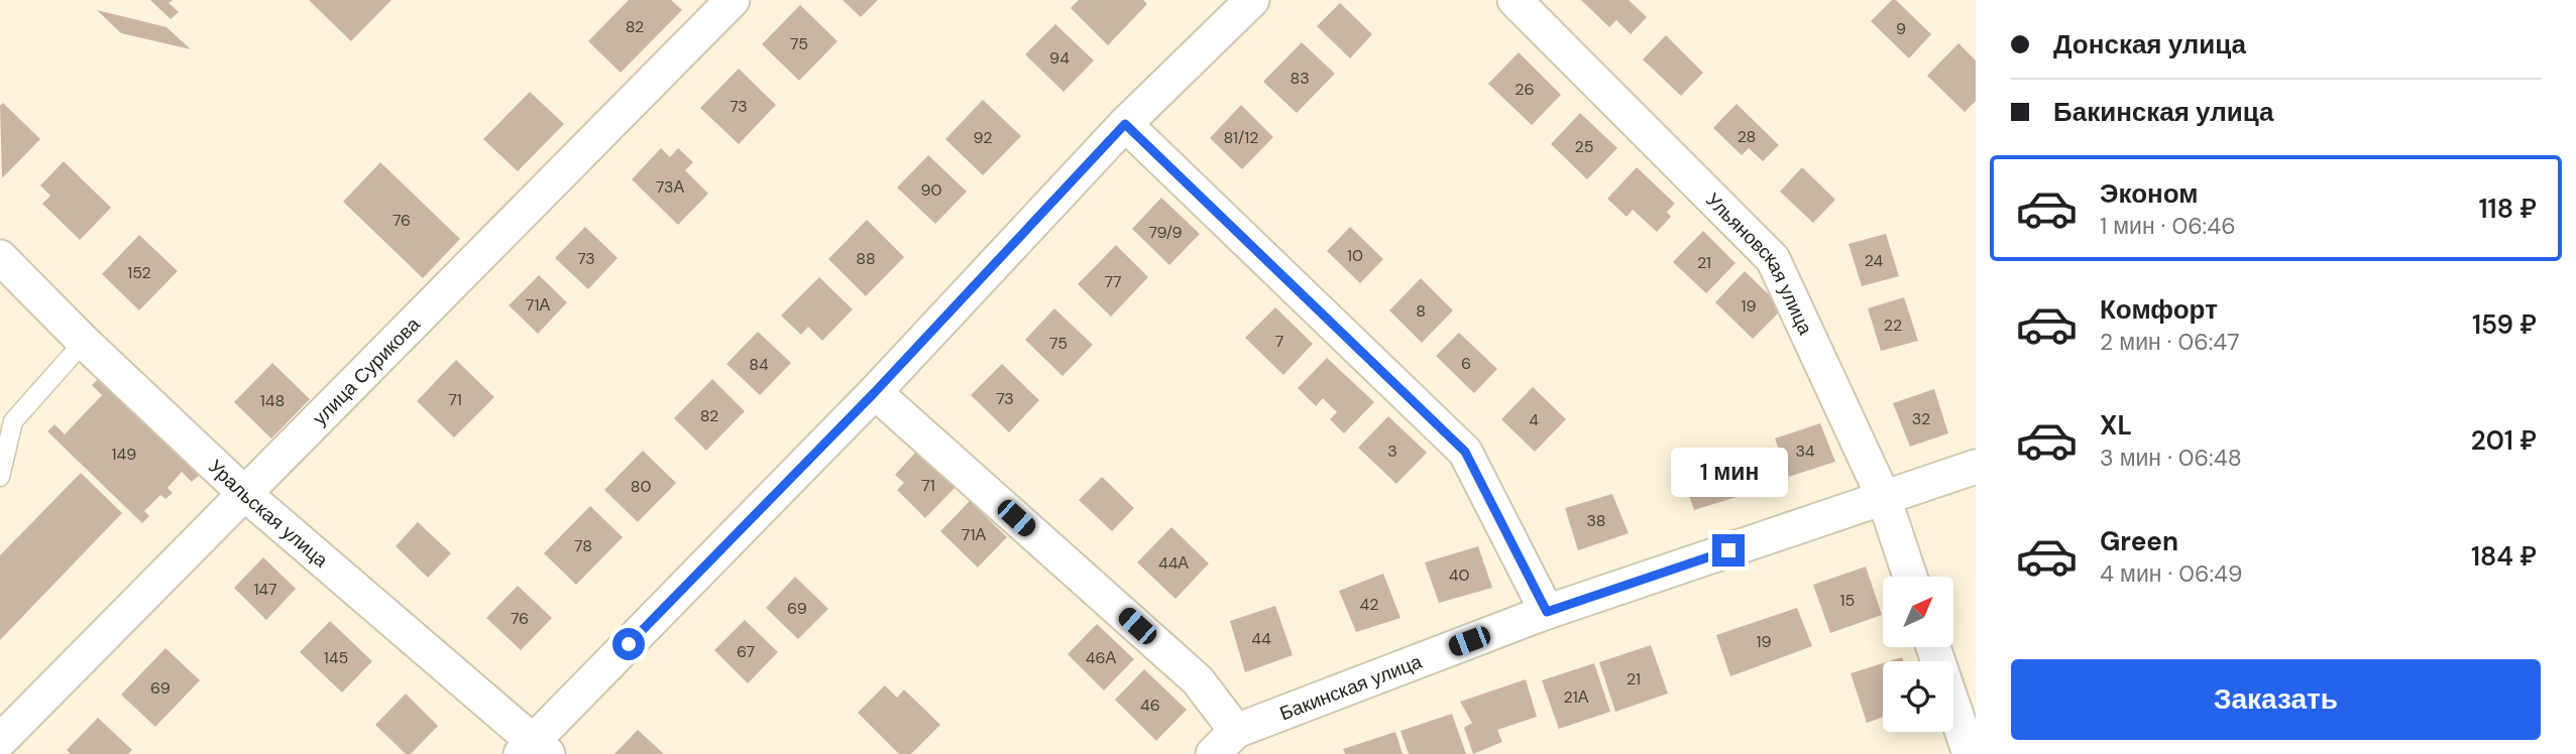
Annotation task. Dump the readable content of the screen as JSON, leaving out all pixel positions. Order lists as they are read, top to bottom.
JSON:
{
  "streets": {
    "street": [
      "Ульяновская улица",
      "улица Сурикова",
      "Уральская улица",
      "Бакинская улица"
    ]
  },
  "crossings": [
    ["Ульяновская улица", "Бакинская улица"],
    ["улица Сурикова", "Уральская улица"]
  ],
  "house_numbers": [
    "82",
    "9",
    "75",
    "94",
    "83",
    "26",
    "73",
    "28",
    "92",
    "81/12",
    "25",
    "73А",
    "90",
    "76",
    "79/9",
    "10",
    "73",
    "88",
    "24",
    "21",
    "152",
    "77",
    "71А",
    "19",
    "8",
    "22",
    "7",
    "75",
    "6",
    "84",
    "73",
    "71",
    "148",
    "82",
    "32",
    "4",
    "3",
    "34",
    "149",
    "71",
    "80",
    "38",
    "71А",
    "78",
    "44А",
    "40",
    "147",
    "15",
    "42",
    "69",
    "76",
    "44",
    "19",
    "67",
    "145",
    "46А",
    "21",
    "69",
    "21А",
    "46"
  ],
  "north": "top right",
  "page": {
    "banner": ["Донская улица", "Бакинская улица"],
    "list": [
      {
        "name": "Эконом",
        "note": "1 мин · 06:46",
        "value": "118 ₽"
      },
      {
        "name": "Комфорт",
        "note": "2 мин · 06:47",
        "value": "159 ₽"
      },
      {
        "name": "XL",
        "note": "3 мин · 06:48",
        "value": "201 ₽"
      },
      {
        "name": "Green",
        "note": "4 мин · 06:49",
        "value": "184 ₽"
      }
    ],
    "bubble": "1 мин",
    "buttons": "Заказать"
  }
}
